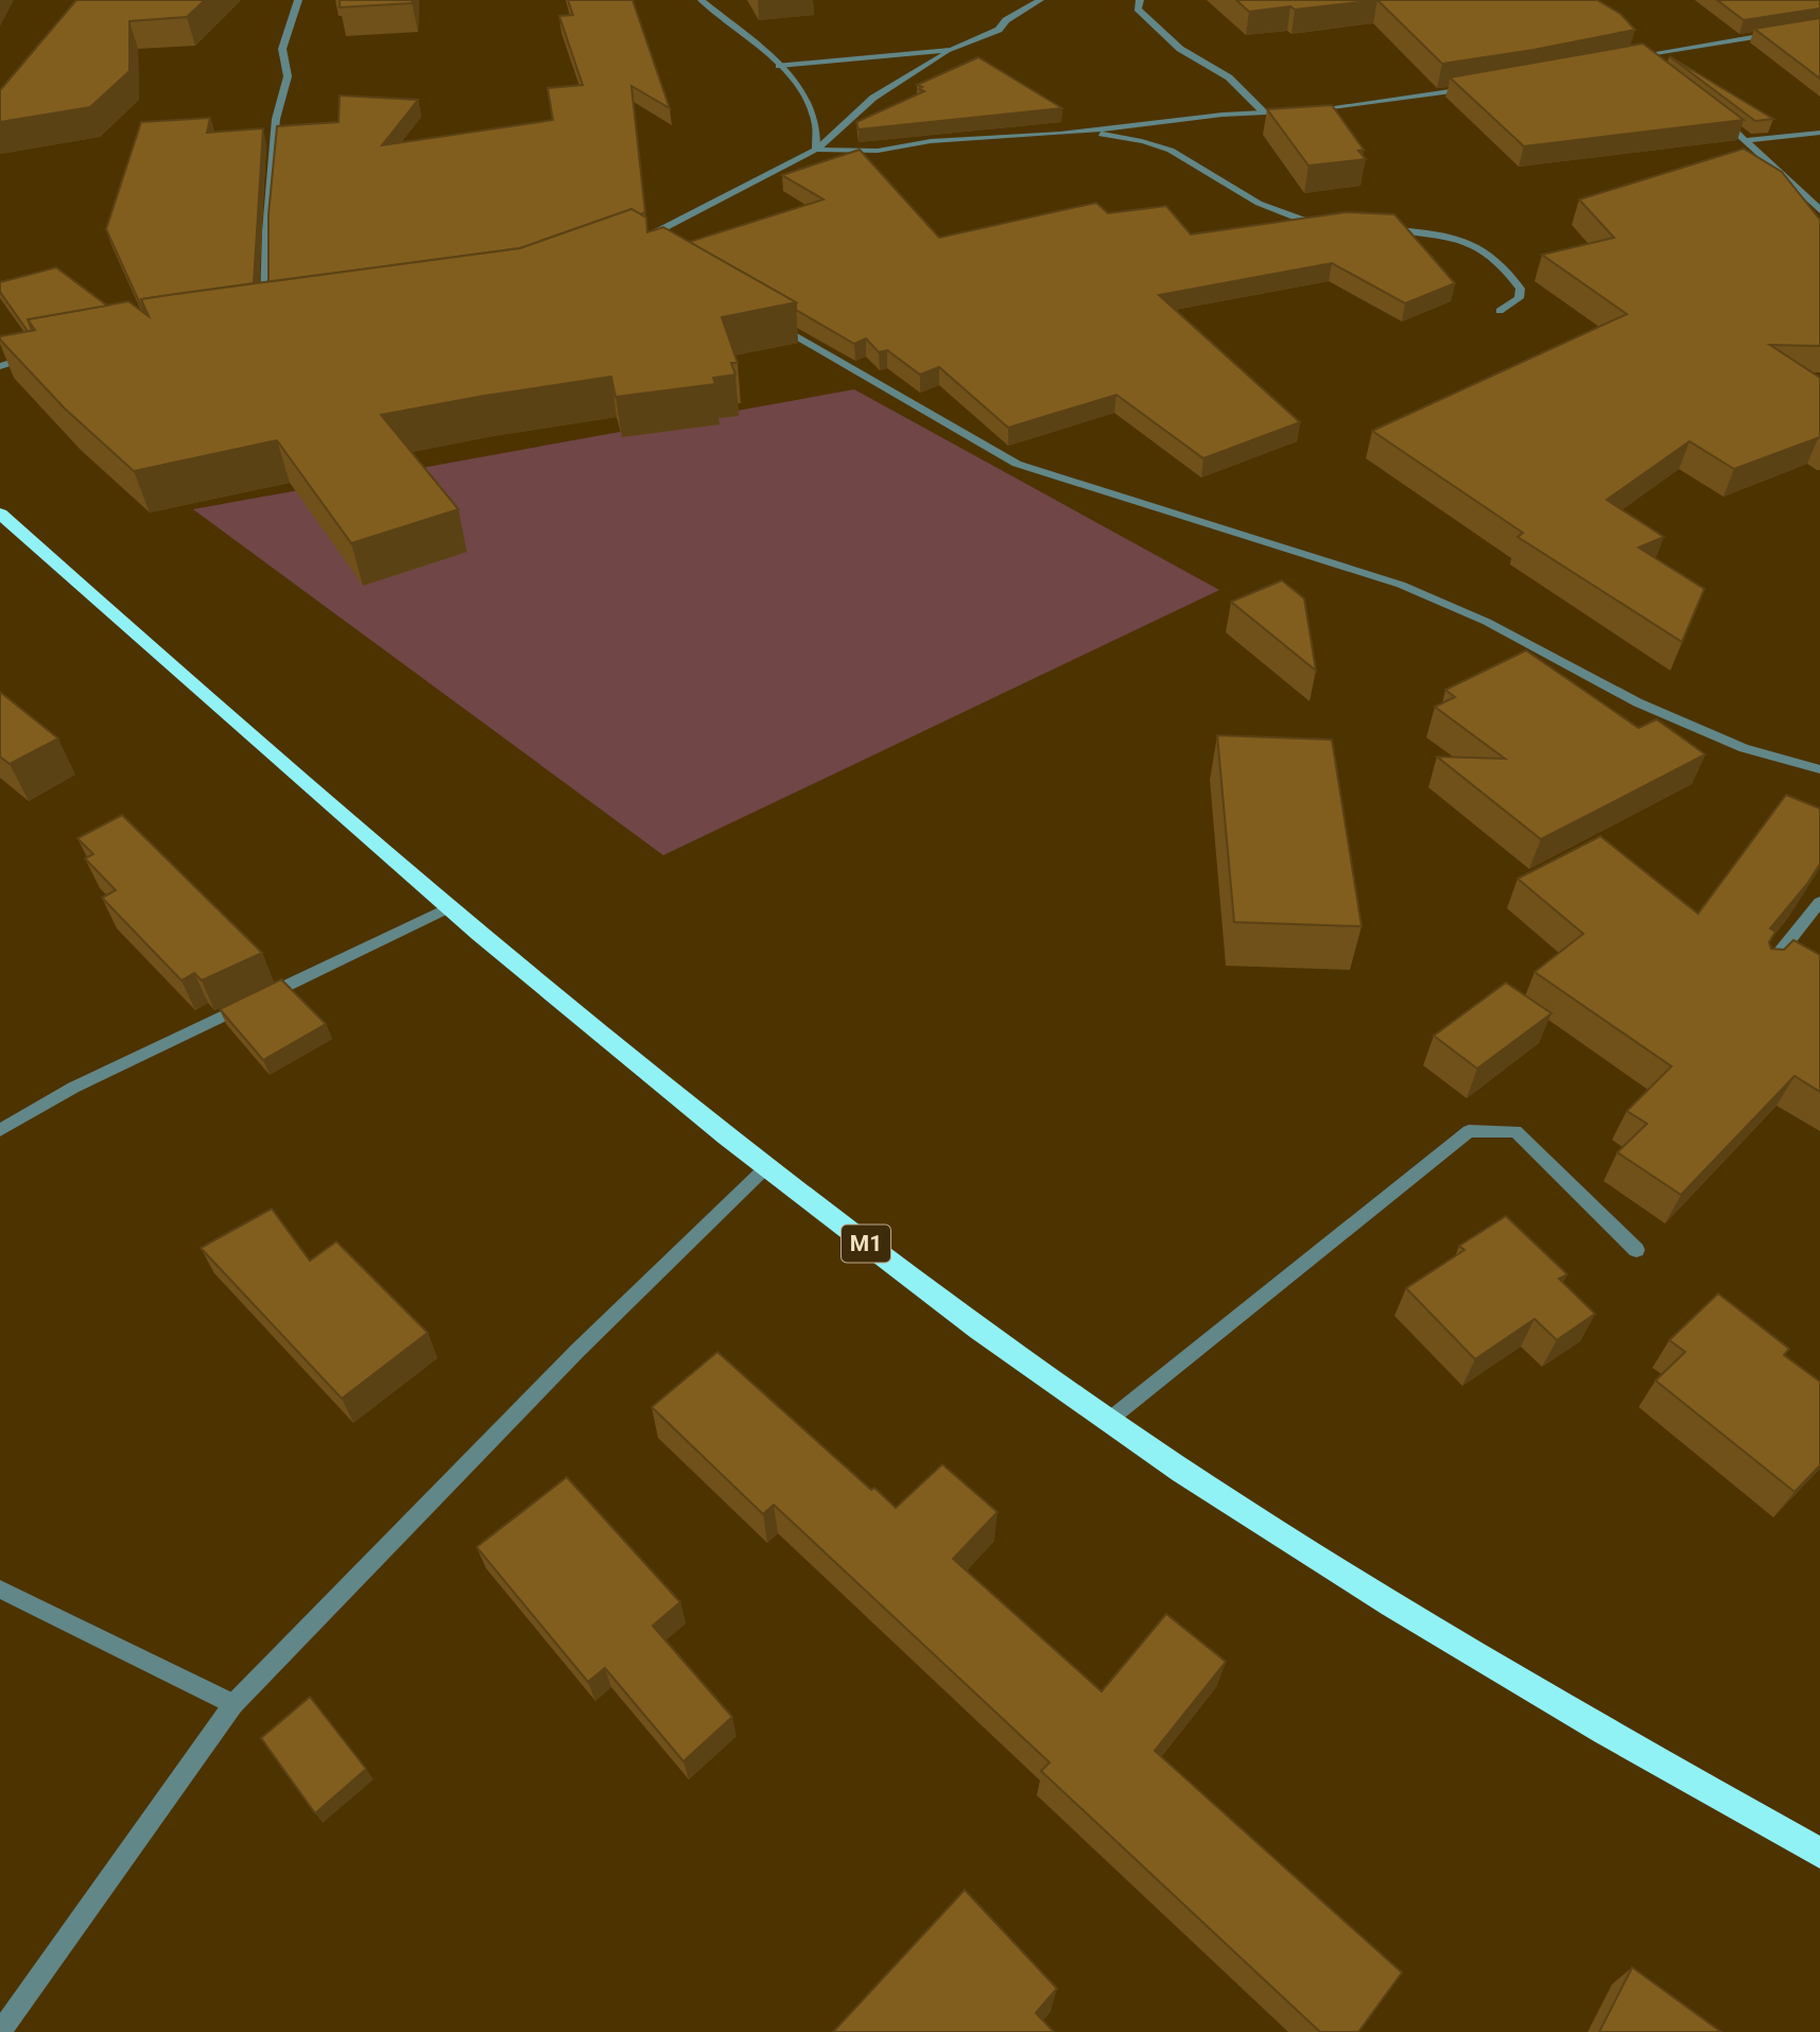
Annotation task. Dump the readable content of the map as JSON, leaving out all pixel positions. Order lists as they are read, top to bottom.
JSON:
{
  "streets": {
    "highway": ["M1"]
  }
}
